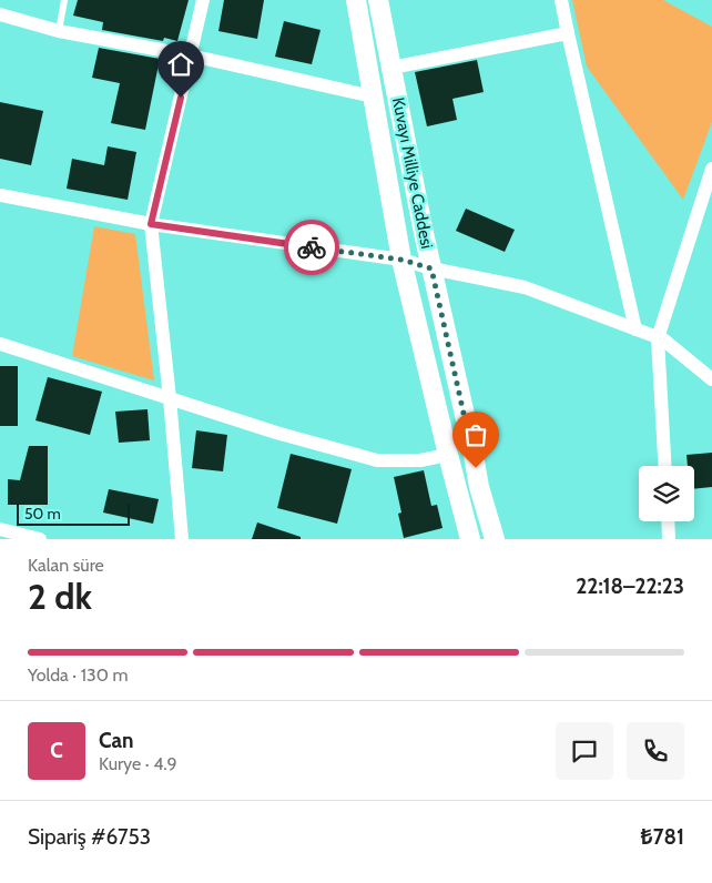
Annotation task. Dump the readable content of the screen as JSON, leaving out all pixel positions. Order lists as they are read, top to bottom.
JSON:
{
  "streets": {
    "main road": ["Kuvayı Milliye Caddesi"]
  },
  "scale_bar": "50 m",
  "page": {
    "scale": "50 m",
    "heading": ["2 dk", "Kalan süre", "22:18–22:23"],
    "panel": [
      "Can",
      "Kurye · 4.9",
      "Sipariş #6753",
      "₺781"
    ],
    "bar": "Yolda · 130 m",
    "round": "C"
  }
}
